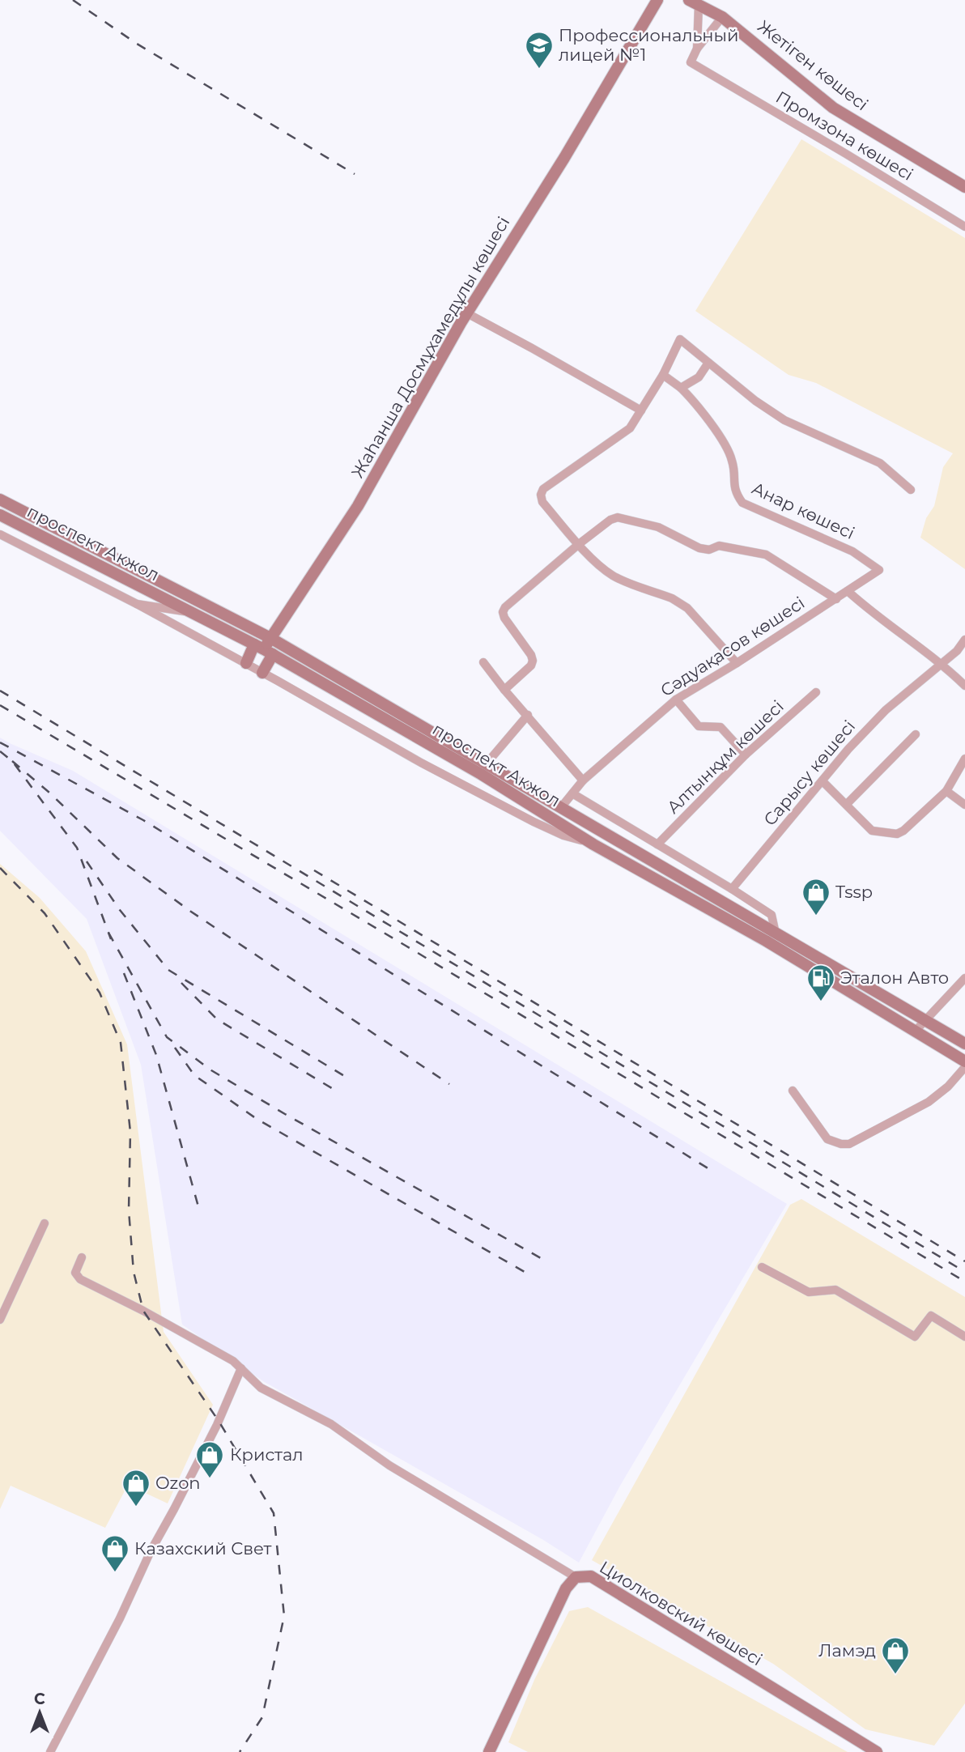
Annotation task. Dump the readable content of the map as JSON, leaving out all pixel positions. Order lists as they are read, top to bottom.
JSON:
{
  "streets": {
    "main road": [
      "Жетіген көшесі",
      "Жаһанша Досмұхамедұлы көшесі",
      "проспект Акжол",
      "Циолковский көшесі"
    ],
    "street": [
      "Промзона көшесі",
      "Анар көшесі",
      "Сәдуақасов көшесі",
      "Алтынқұм көшесі",
      "Сарысу көшесі"
    ]
  },
  "crossings": [
    ["Жетіген көшесі", "Промзона көшесі"],
    ["Жаһанша Досмұхамедұлы көшесі", "проспект Акжол"],
    ["Анар көшесі", "Сәдуақасов көшесі"],
    ["проспект Акжол", "Сәдуақасов көшесі"]
  ],
  "places": {
    "school or university": ["Профессиональный лицей №1"],
    "shop": [
      "Tssp",
      "Кристал",
      "Ozon",
      "Казахский Свет",
      "Ламэд"
    ],
    "fuel station": ["Эталон Авто"]
  },
  "north": "top"
}
